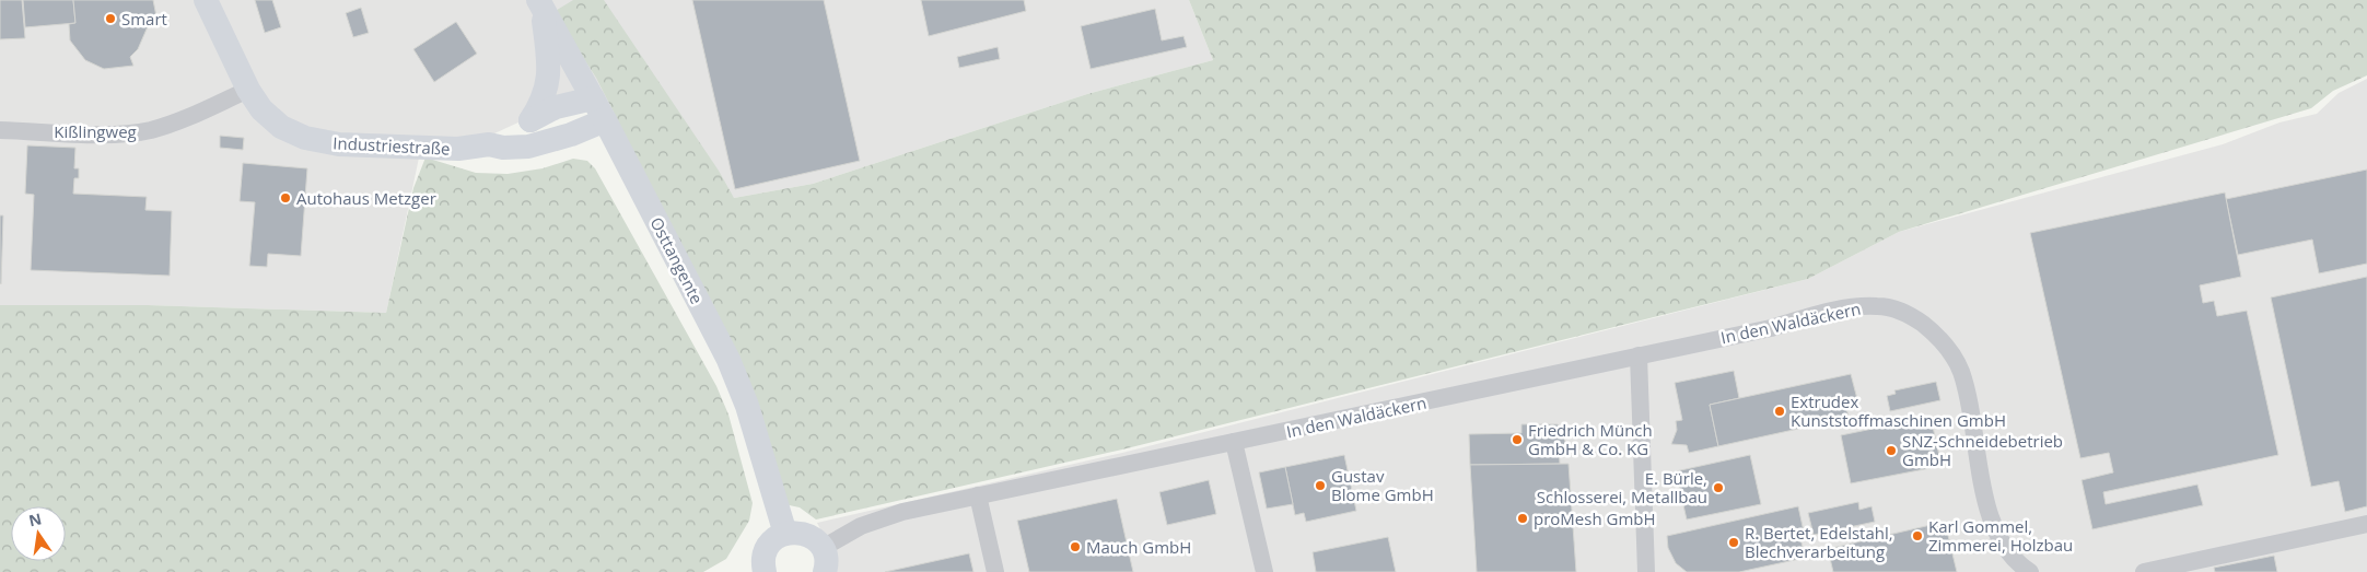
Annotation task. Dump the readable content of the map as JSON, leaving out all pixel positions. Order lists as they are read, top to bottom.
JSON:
{
  "streets": {
    "main road": ["Industriestraße", "Osttangente"],
    "street": ["Kißlingweg", "In den Waldäckern"]
  },
  "crossings": [
    ["Kißlingweg", "Industriestraße"],
    ["Industriestraße", "Osttangente"]
  ],
  "places": [
    "Smart",
    "Autohaus Metzger",
    "Extrudex Kunststoffmaschinen GmbH",
    "Friedrich Münch GmbH & Co. KG",
    "SNZ-Schneidebetrieb GmbH",
    "Gustav Blome GmbH",
    "E. Bürle, Schlosserei, Metallbau",
    "proMesh GmbH",
    "Karl Gommel, Zimmerei, Holzbau",
    "R. Bertet, Edelstahl, Blechverarbeitung",
    "Mauch GmbH"
  ],
  "north": "top"
}
